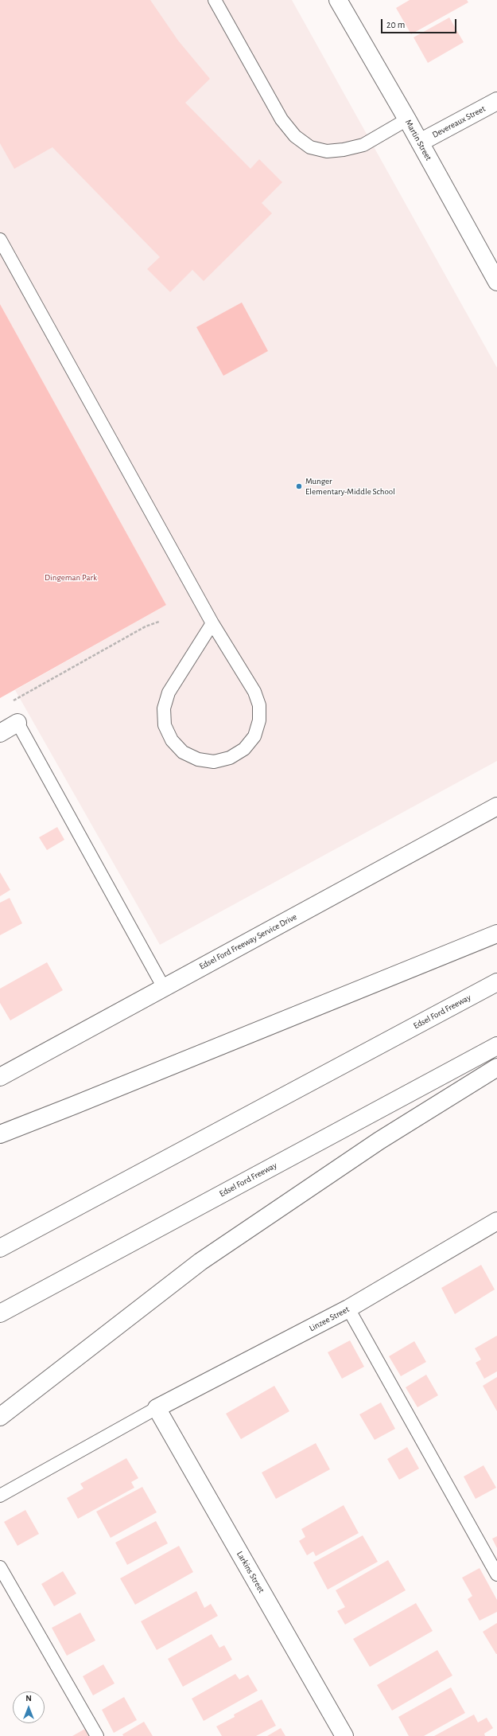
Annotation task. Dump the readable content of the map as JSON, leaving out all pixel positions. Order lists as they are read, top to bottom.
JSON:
{
  "streets": {
    "main road": [
      "Devereaux Street",
      "Martin Street",
      "Edsel Ford Freeway Service Drive",
      "Edsel Ford Freeway",
      "Linzee Street",
      "Larkins Street"
    ]
  },
  "crossings": [
    ["Devereaux Street", "Martin Street"],
    ["Linzee Street", "Larkins Street"]
  ],
  "parks": ["Dingeman Park"],
  "places": ["Munger Elementary-Middle School"],
  "scale_bar": "20 m",
  "north": "top"
}
